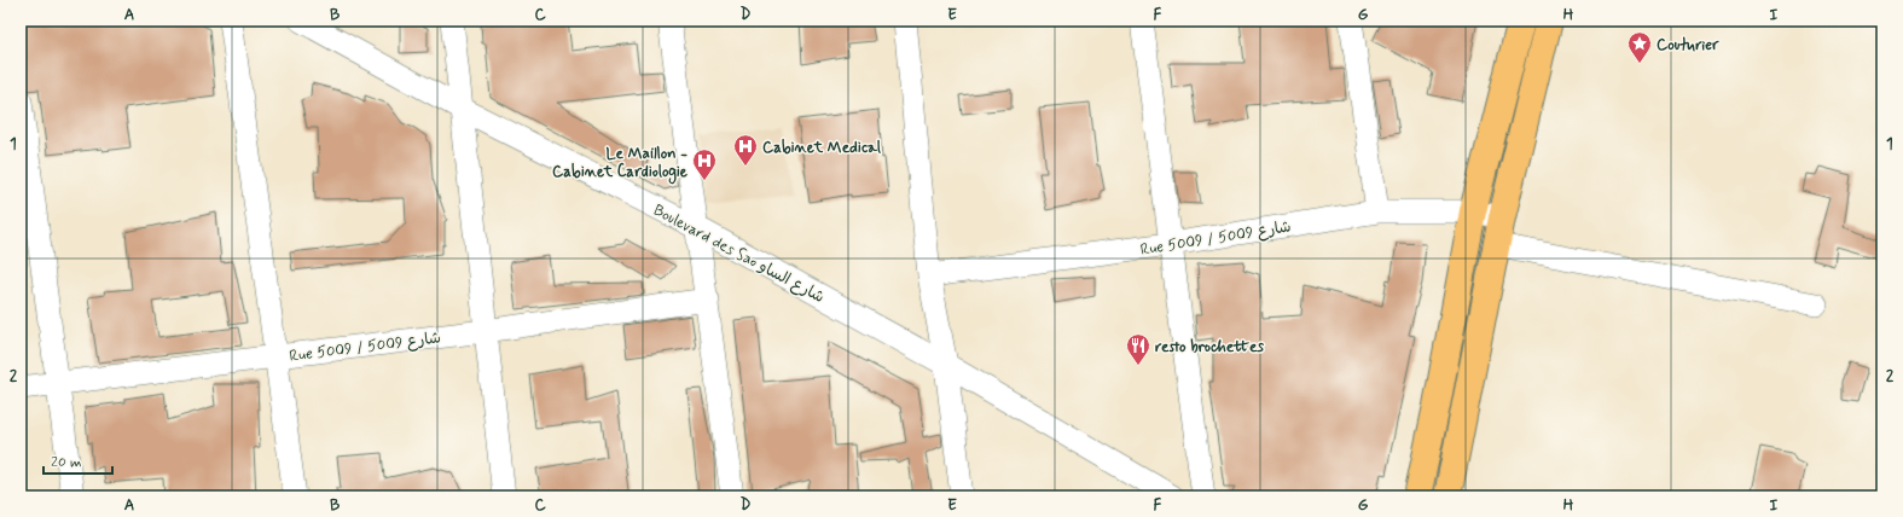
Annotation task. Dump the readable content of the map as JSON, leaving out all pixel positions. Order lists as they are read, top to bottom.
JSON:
{
  "streets": {
    "street": ["Rue 5009 / شارع 5009", "Boulevard des Sao شارع الساو"]
  },
  "places": {
    "place": ["Couturier"],
    "hospital": ["Cabinet Medical", "Le Maillon - Cabinet Cardiologie"],
    "restaurant": ["resto brochettes"]
  },
  "scale_bar": "20 m",
  "grid": {
    "columns": [
      "A",
      "B",
      "C",
      "D",
      "E",
      "F",
      "G",
      "H",
      "I"
    ],
    "rows": ["1", "2"]
  }
}
